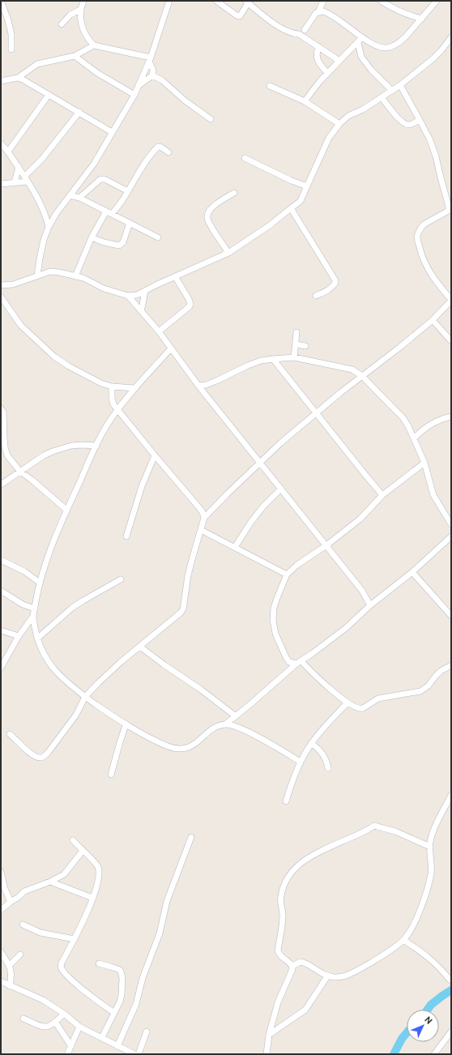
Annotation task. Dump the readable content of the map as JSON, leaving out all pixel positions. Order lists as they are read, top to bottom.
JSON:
{
  "north": "top right"
}
